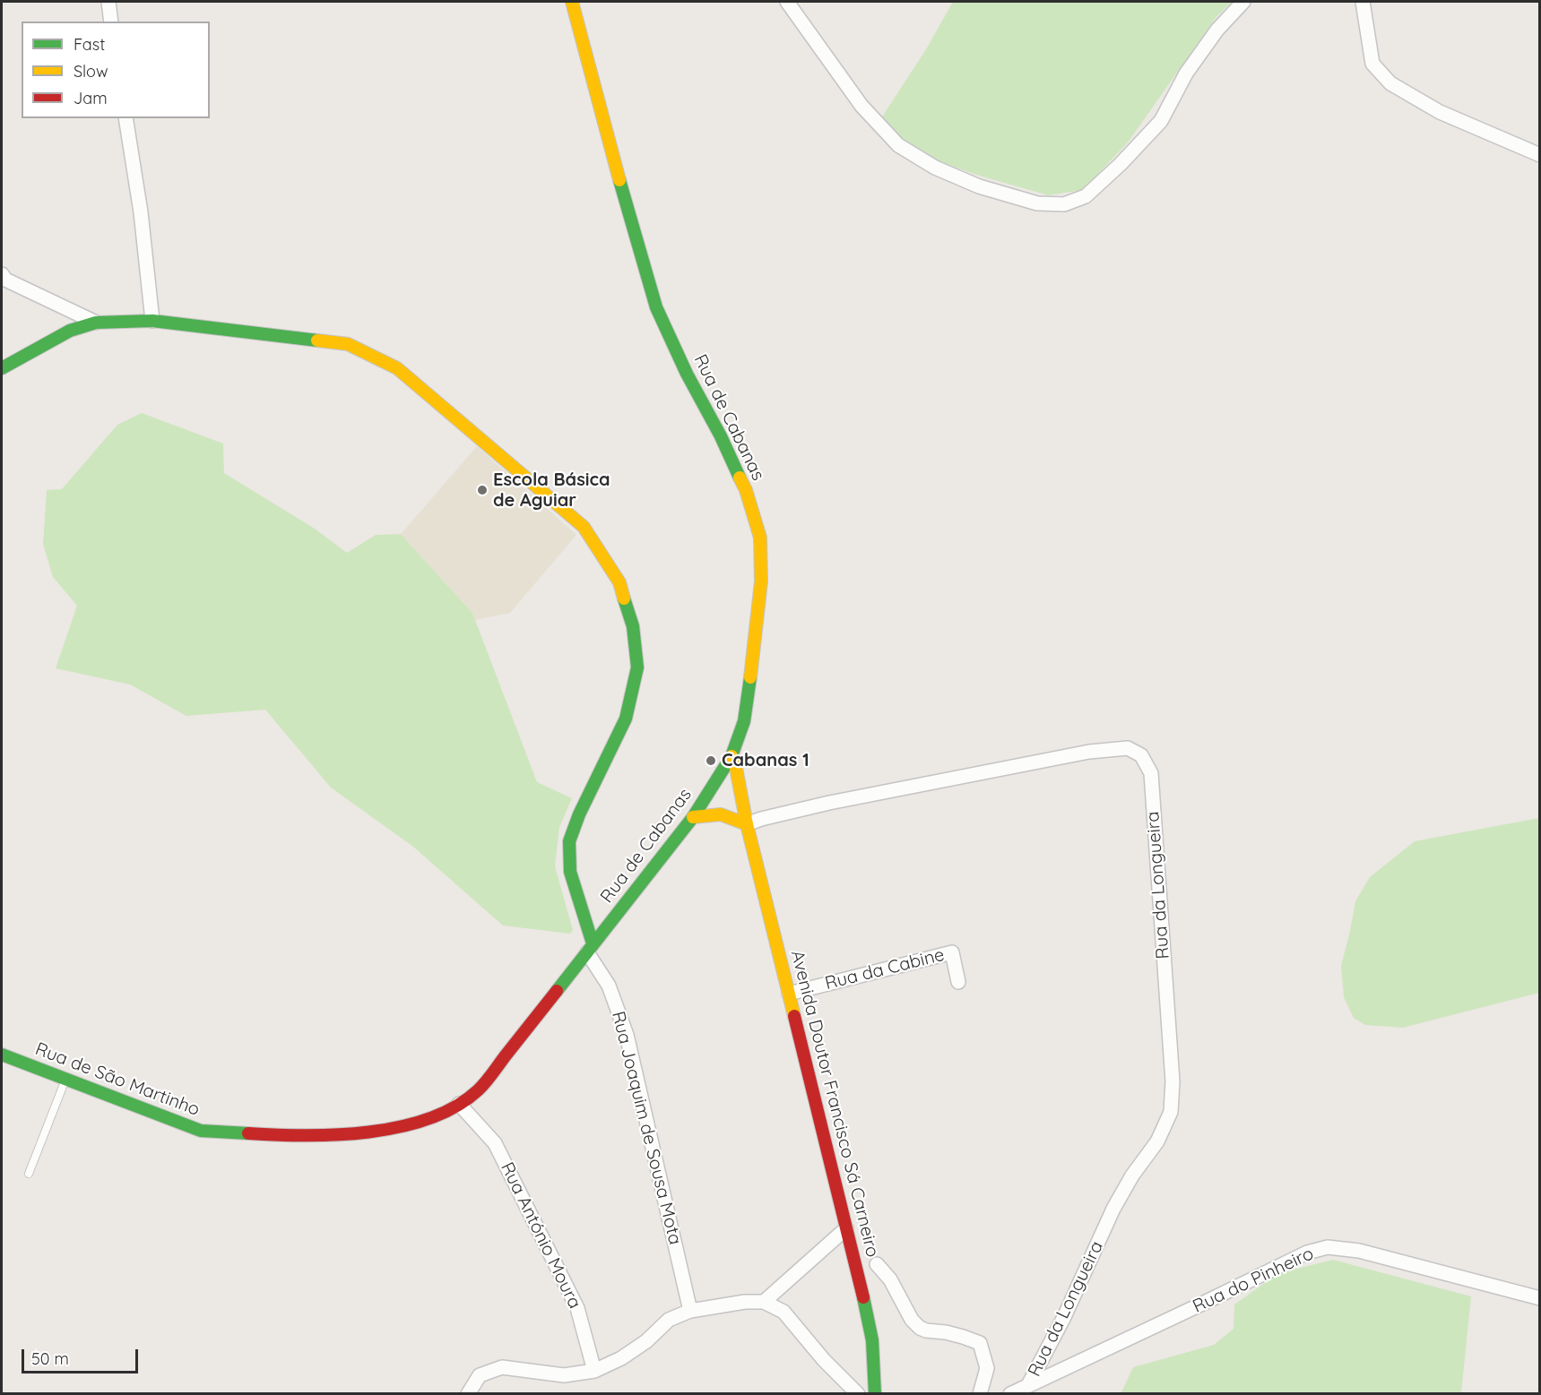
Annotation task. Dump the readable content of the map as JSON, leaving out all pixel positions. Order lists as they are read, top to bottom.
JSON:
{
  "streets": {
    "street": [
      "Rua de Cabanas",
      "Rua da Longueira",
      "Rua da Cabine",
      "Rua de São Martinho",
      "Avenida Doutor Francisco Sá Carneiro",
      "Rua Joaquim de Sousa Mota",
      "Rua António Moura",
      "Rua do Pinheiro"
    ]
  },
  "crossings": [
    ["Rua de Cabanas", "Rua de São Martinho"],
    ["Rua de Cabanas", "Avenida Doutor Francisco Sá Carneiro"],
    ["Rua de Cabanas", "Rua Joaquim de Sousa Mota"],
    ["Rua da Longueira", "Avenida Doutor Francisco Sá Carneiro"],
    ["Rua da Longueira", "Rua do Pinheiro"],
    ["Rua da Cabine", "Avenida Doutor Francisco Sá Carneiro"],
    ["Rua de São Martinho", "Rua Joaquim de Sousa Mota"],
    ["Rua de São Martinho", "Rua António Moura"]
  ],
  "places": ["Escola Básica de Aguiar", "Cabanas 1"],
  "legend": ["Fast", "Slow", "Jam"],
  "scale_bar": "50 m"
}
